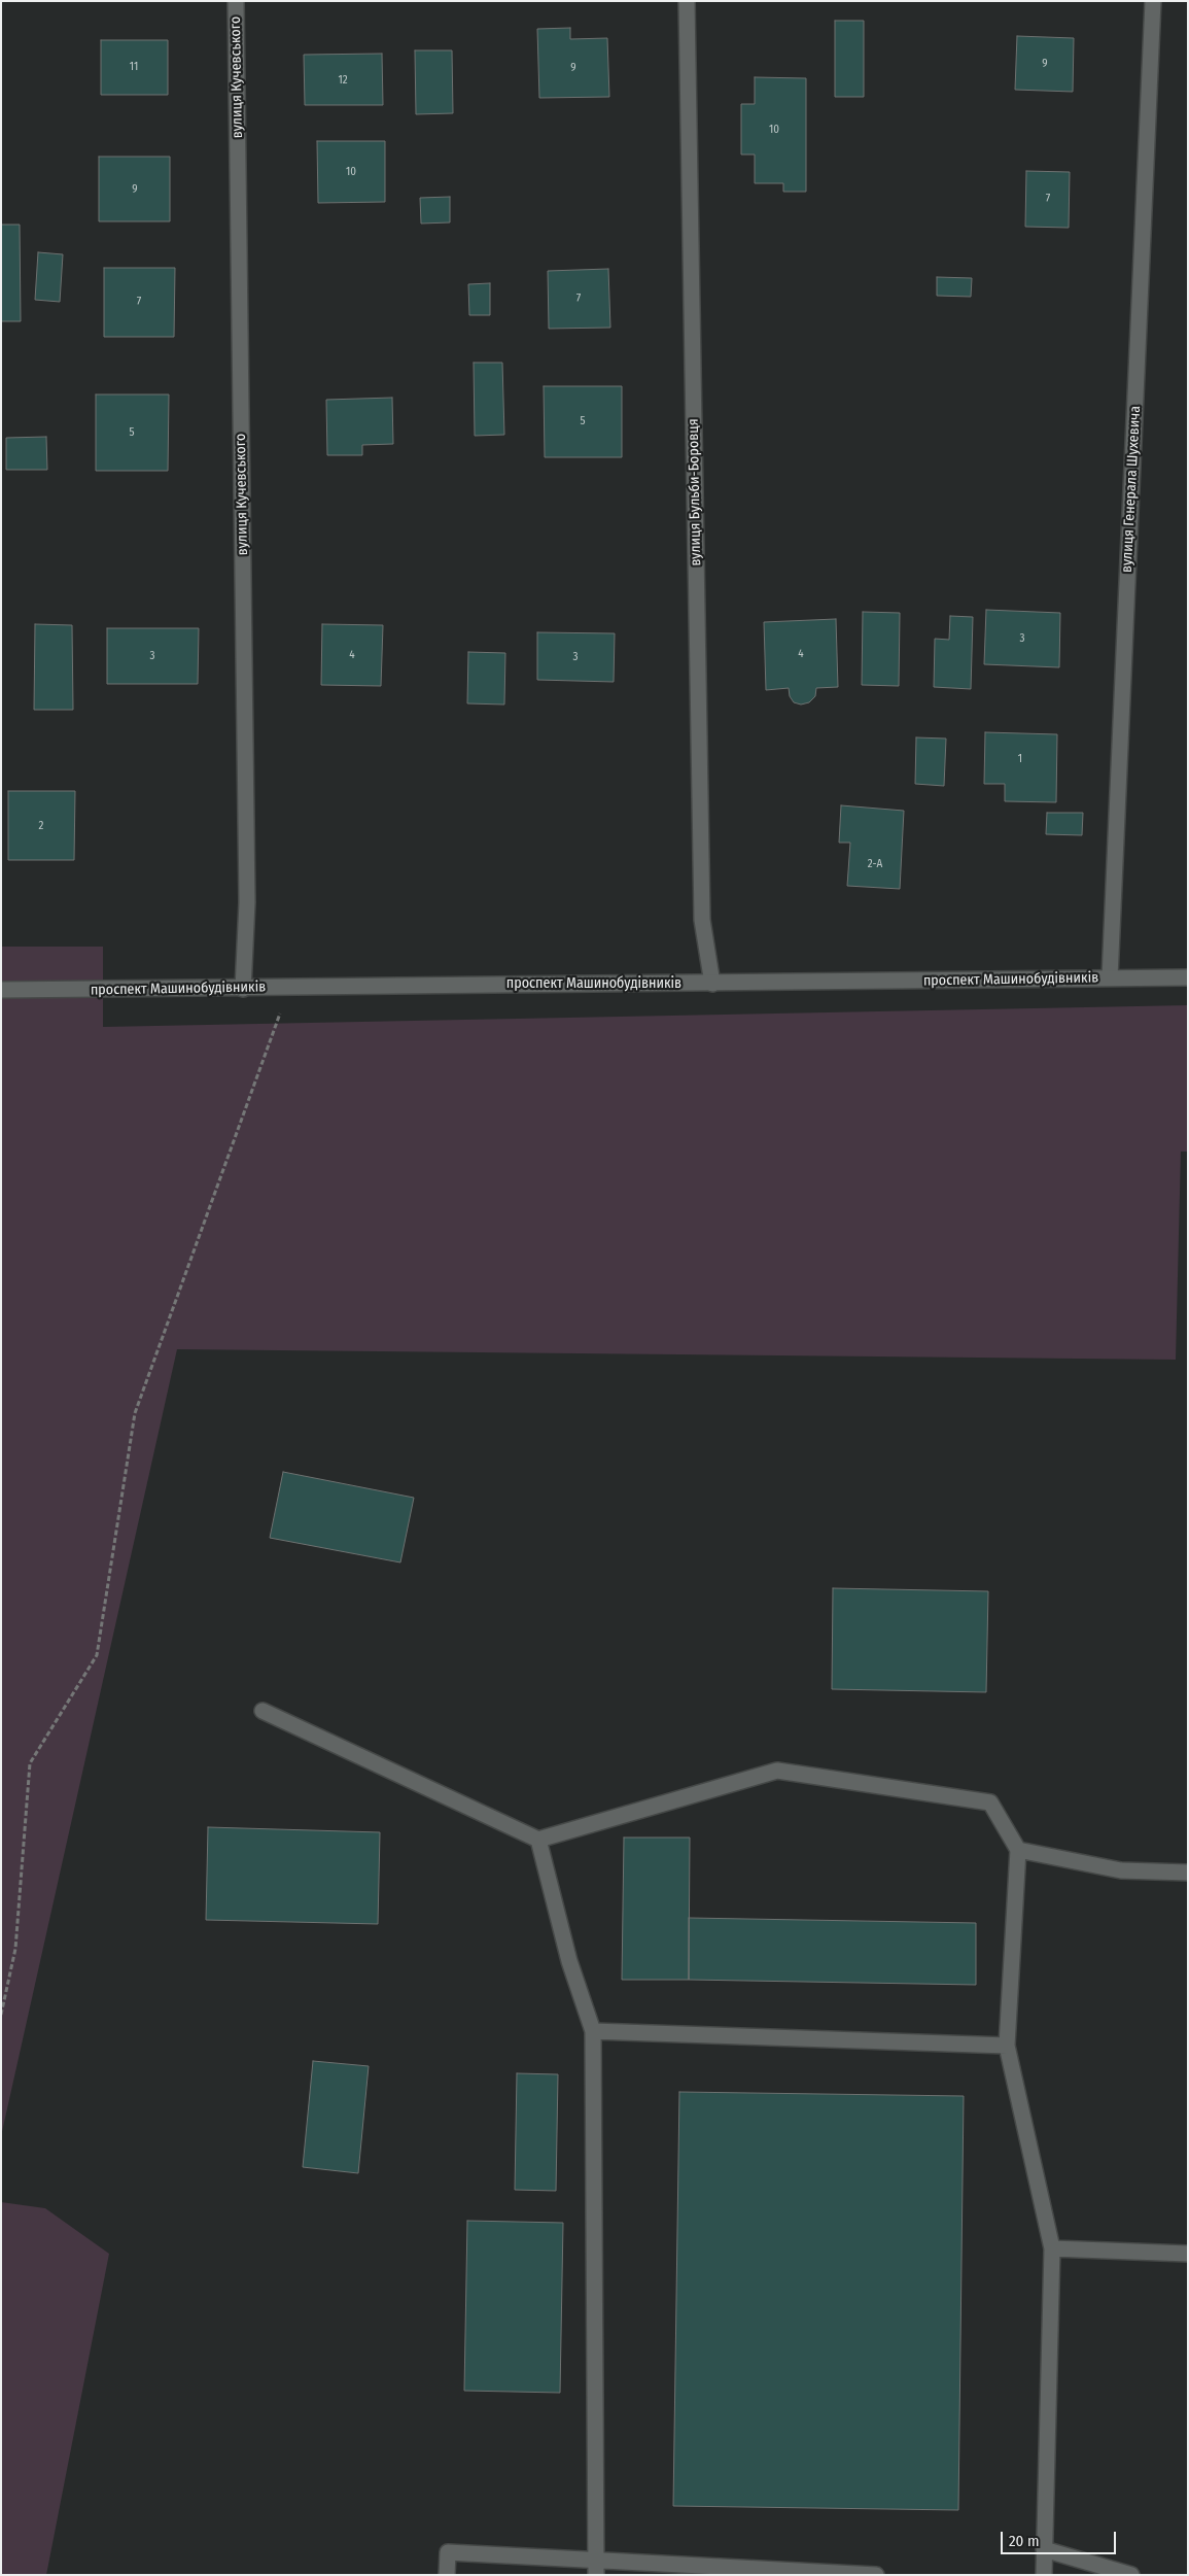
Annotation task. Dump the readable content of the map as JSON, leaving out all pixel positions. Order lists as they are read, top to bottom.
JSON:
{
  "streets": {
    "street": [
      "вулиця Кучевського",
      "вулиця Генерала Шухевича",
      "вулиця Бульби-Боровця",
      "проспект Машинобудівників"
    ]
  },
  "crossings": [
    ["вулиця Кучевського", "проспект Машинобудівників"],
    ["вулиця Генерала Шухевича", "проспект Машинобудівників"],
    ["вулиця Бульби-Боровця", "проспект Машинобудівників"]
  ],
  "house_numbers": [
    "9",
    "11",
    "9",
    "12",
    "10",
    "10",
    "9",
    "7",
    "7",
    "7",
    "5",
    "5",
    "3",
    "4",
    "4",
    "3",
    "3",
    "1",
    "2",
    "2-А"
  ],
  "scale_bar": "20 m"
}
